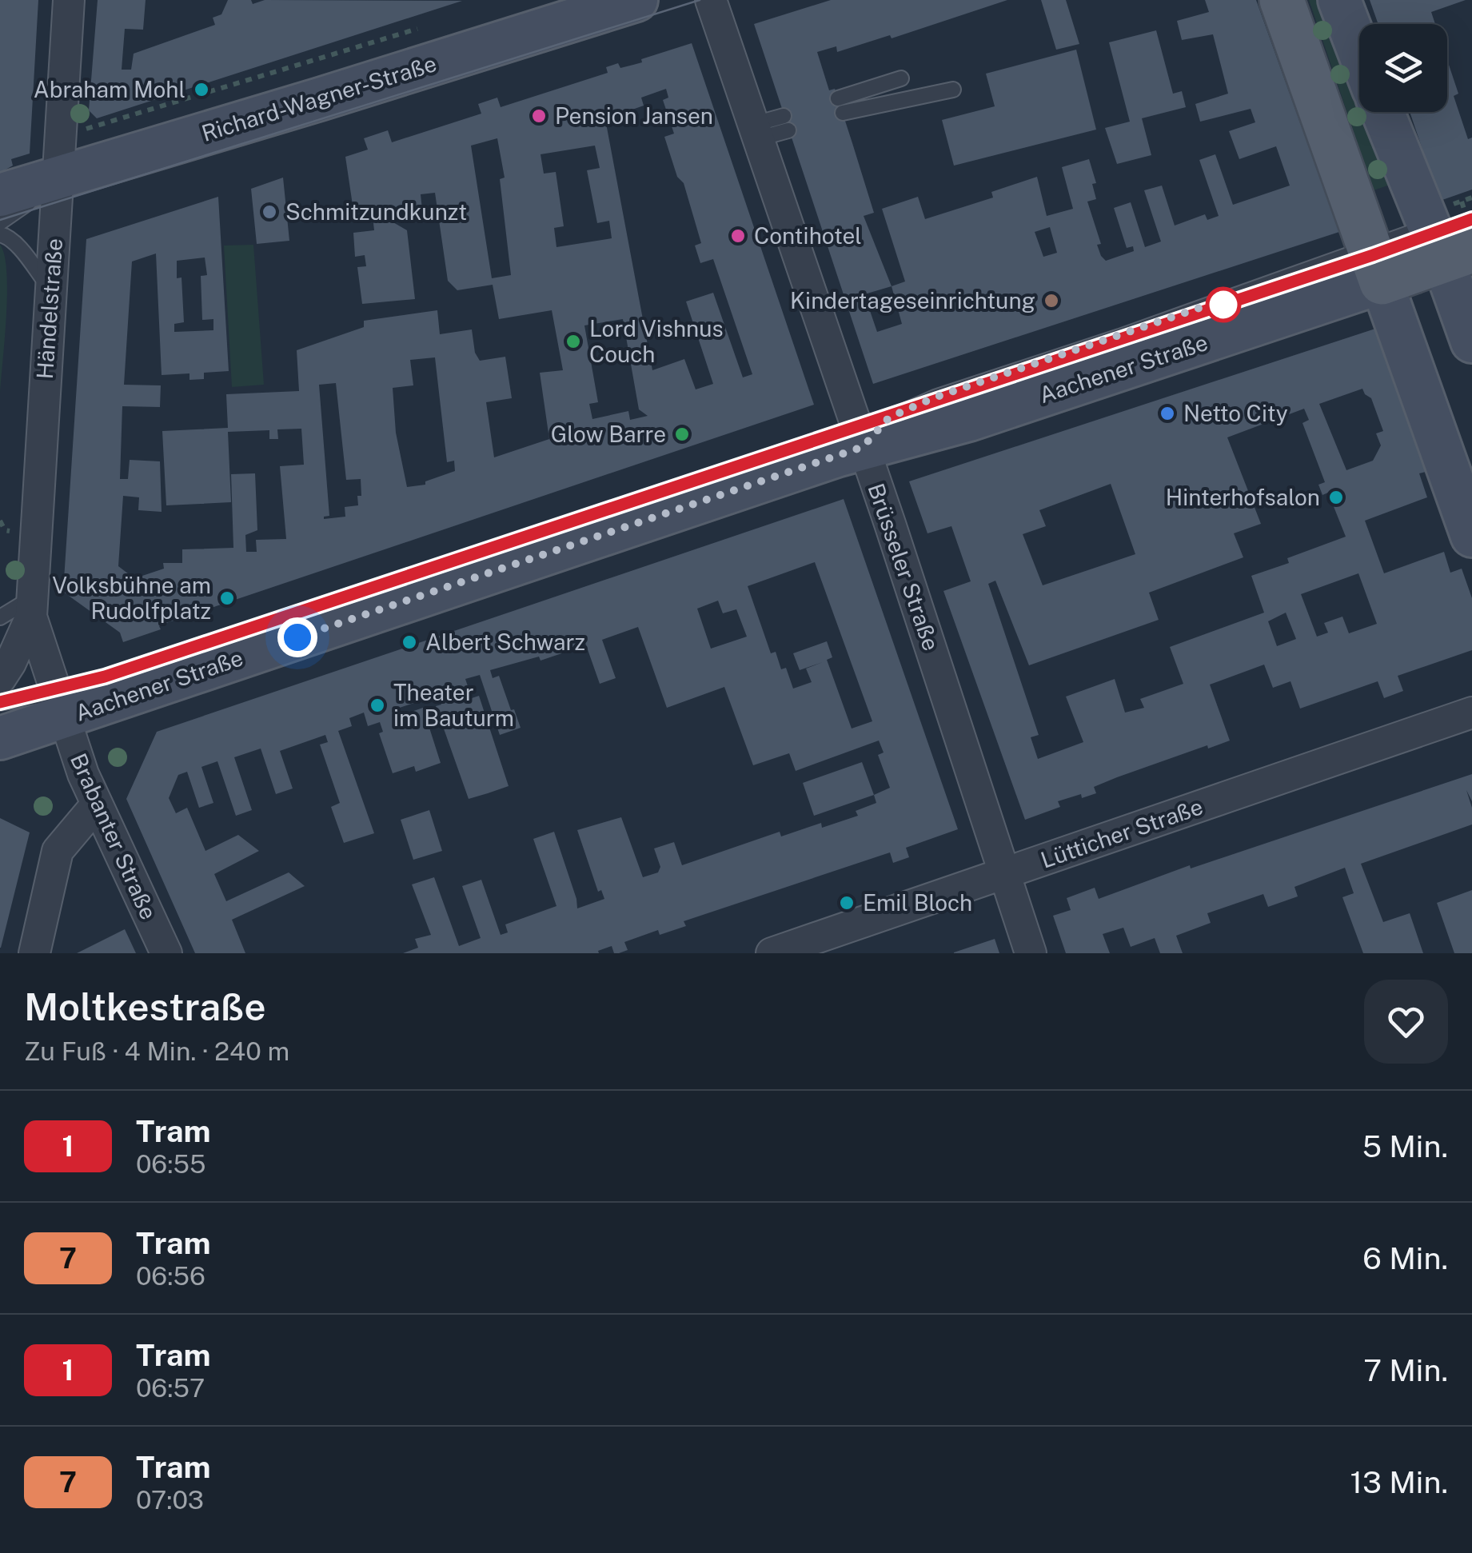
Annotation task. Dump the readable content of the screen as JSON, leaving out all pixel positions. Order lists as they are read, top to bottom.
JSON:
{
  "streets": {
    "main road": ["Richard-Wagner-Straße", "Aachener Straße"],
    "street": [
      "Händelstraße",
      "Brüsseler Straße",
      "Lütticher Straße",
      "Brabanter Straße"
    ]
  },
  "crossings": [
    ["Richard-Wagner-Straße", "Händelstraße"],
    ["Händelstraße", "Aachener Straße"],
    ["Händelstraße", "Brabanter Straße"],
    ["Aachener Straße", "Brüsseler Straße"],
    ["Aachener Straße", "Brabanter Straße"],
    ["Brüsseler Straße", "Lütticher Straße"]
  ],
  "places": [
    "Abraham Mohl",
    "Pension Jansen",
    "Schmitzundkunzt",
    "Contihotel",
    "Kindertageseinrichtung",
    "Lord Vishnus Couch",
    "Netto City",
    "Glow Barre",
    "Hinterhofsalon",
    "Volksbühne am Rudolfplatz",
    "Albert Schwarz",
    "Theater im Bauturm",
    "Emil Bloch"
  ],
  "lines": ["tram line 1"],
  "page": {
    "heading": ["Moltkestraße", "Zu Fuß · 4 Min. · 240 m"],
    "list": [
      {
        "mark": "1",
        "name": "Tram",
        "note": "06:55",
        "value": "5 Min."
      },
      {
        "mark": "7",
        "name": "Tram",
        "note": "06:56",
        "value": "6 Min."
      },
      {
        "mark": "1",
        "name": "Tram",
        "note": "06:57",
        "value": "7 Min."
      },
      {
        "mark": "7",
        "name": "Tram",
        "note": "07:03",
        "value": "13 Min."
      }
    ]
  }
}
